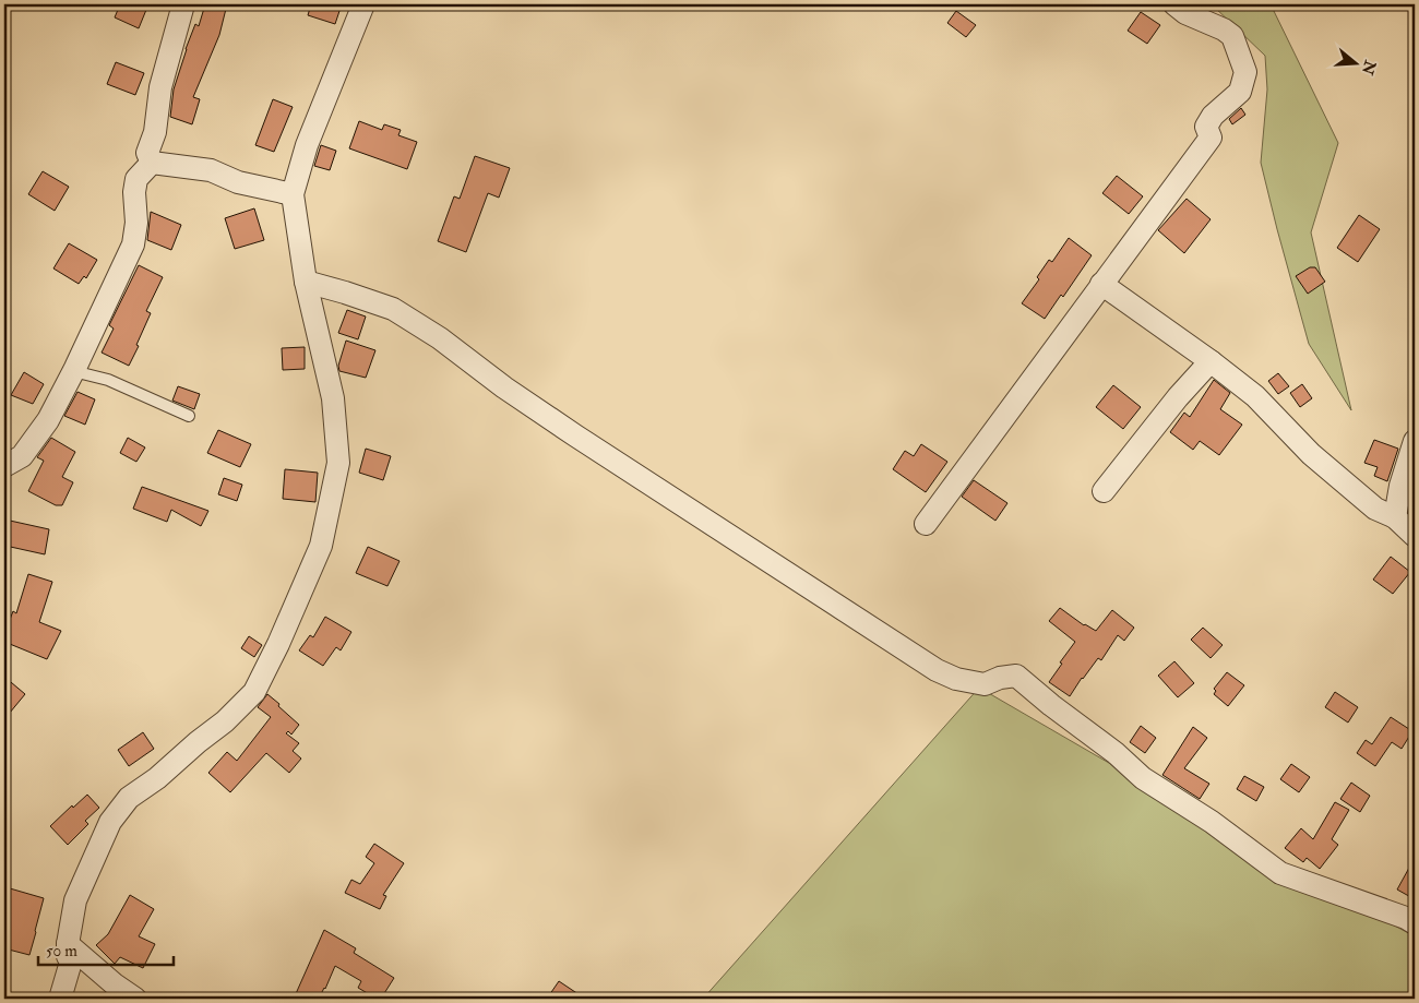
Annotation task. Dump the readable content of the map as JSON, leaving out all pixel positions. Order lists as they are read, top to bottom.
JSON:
{
  "scale_bar": "50 m",
  "north": "right"
}
